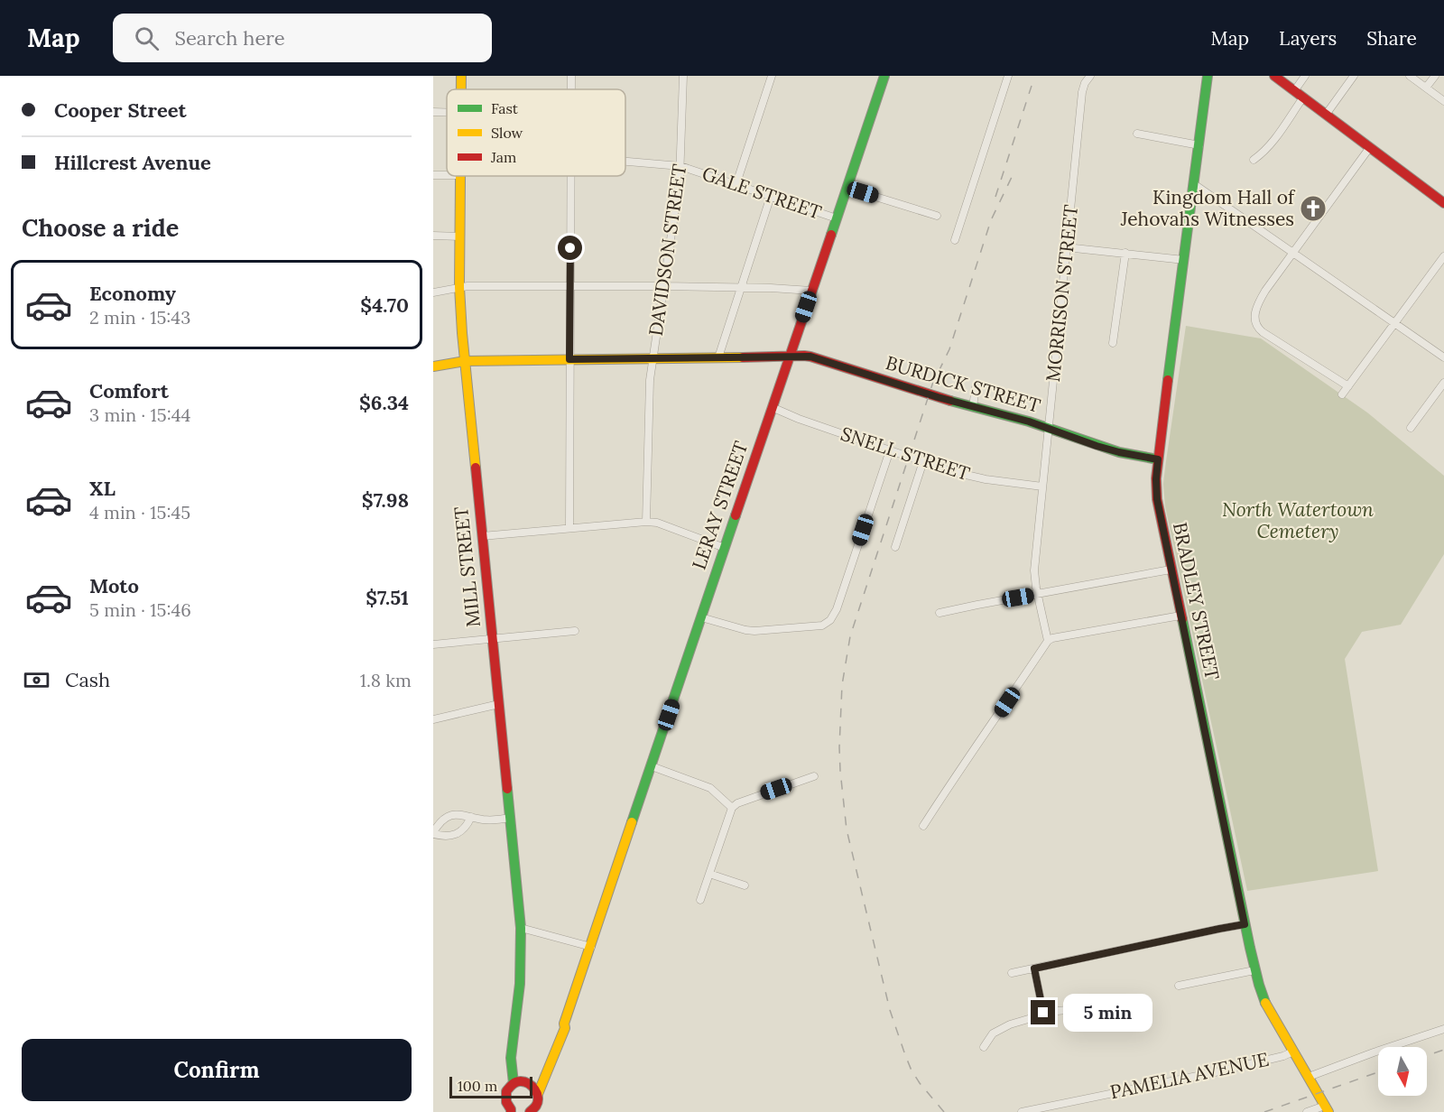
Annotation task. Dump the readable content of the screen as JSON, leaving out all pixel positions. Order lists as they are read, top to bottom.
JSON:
{
  "streets": {
    "main road": [
      "BURDICK STREET",
      "LERAY STREET",
      "MILL STREET",
      "BRADLEY STREET"
    ],
    "street": [
      "GALE STREET",
      "DAVIDSON STREET",
      "MORRISON STREET",
      "SNELL STREET",
      "PAMELIA AVENUE"
    ]
  },
  "crossings": [
    ["GALE STREET", "DAVIDSON STREET"],
    ["GALE STREET", "LERAY STREET"],
    ["DAVIDSON STREET", "BURDICK STREET"],
    ["MORRISON STREET", "BURDICK STREET"],
    ["MORRISON STREET", "SNELL STREET"],
    ["BURDICK STREET", "LERAY STREET"],
    ["BURDICK STREET", "MILL STREET"],
    ["BURDICK STREET", "BRADLEY STREET"],
    ["SNELL STREET", "LERAY STREET"],
    ["BRADLEY STREET", "PAMELIA AVENUE"]
  ],
  "parks": ["North Watertown Cemetery"],
  "places": {
    "church": ["Kingdom Hall of Jehovahs Witnesses"]
  },
  "legend": ["Fast", "Slow", "Jam"],
  "scale_bar": "100 m",
  "north": "bottom",
  "page": {
    "header": "Map",
    "search": "Search here",
    "nav": ["Map", "Layers", "Share"],
    "banner": ["Cooper Street", "Hillcrest Avenue"],
    "heading": "Choose a ride",
    "list": [
      {
        "name": "Economy",
        "note": "2 min · 15:43",
        "value": "$4.70"
      },
      {
        "name": "Comfort",
        "note": "3 min · 15:44",
        "value": "$6.34"
      },
      {
        "name": "XL",
        "note": "4 min · 15:45",
        "value": "$7.98"
      },
      {
        "name": "Moto",
        "note": "5 min · 15:46",
        "value": "$7.51"
      }
    ],
    "pay": ["Cash", "1.8 km"],
    "bubble": "5 min",
    "buttons": "Confirm",
    "scale": "100 m"
  }
}
